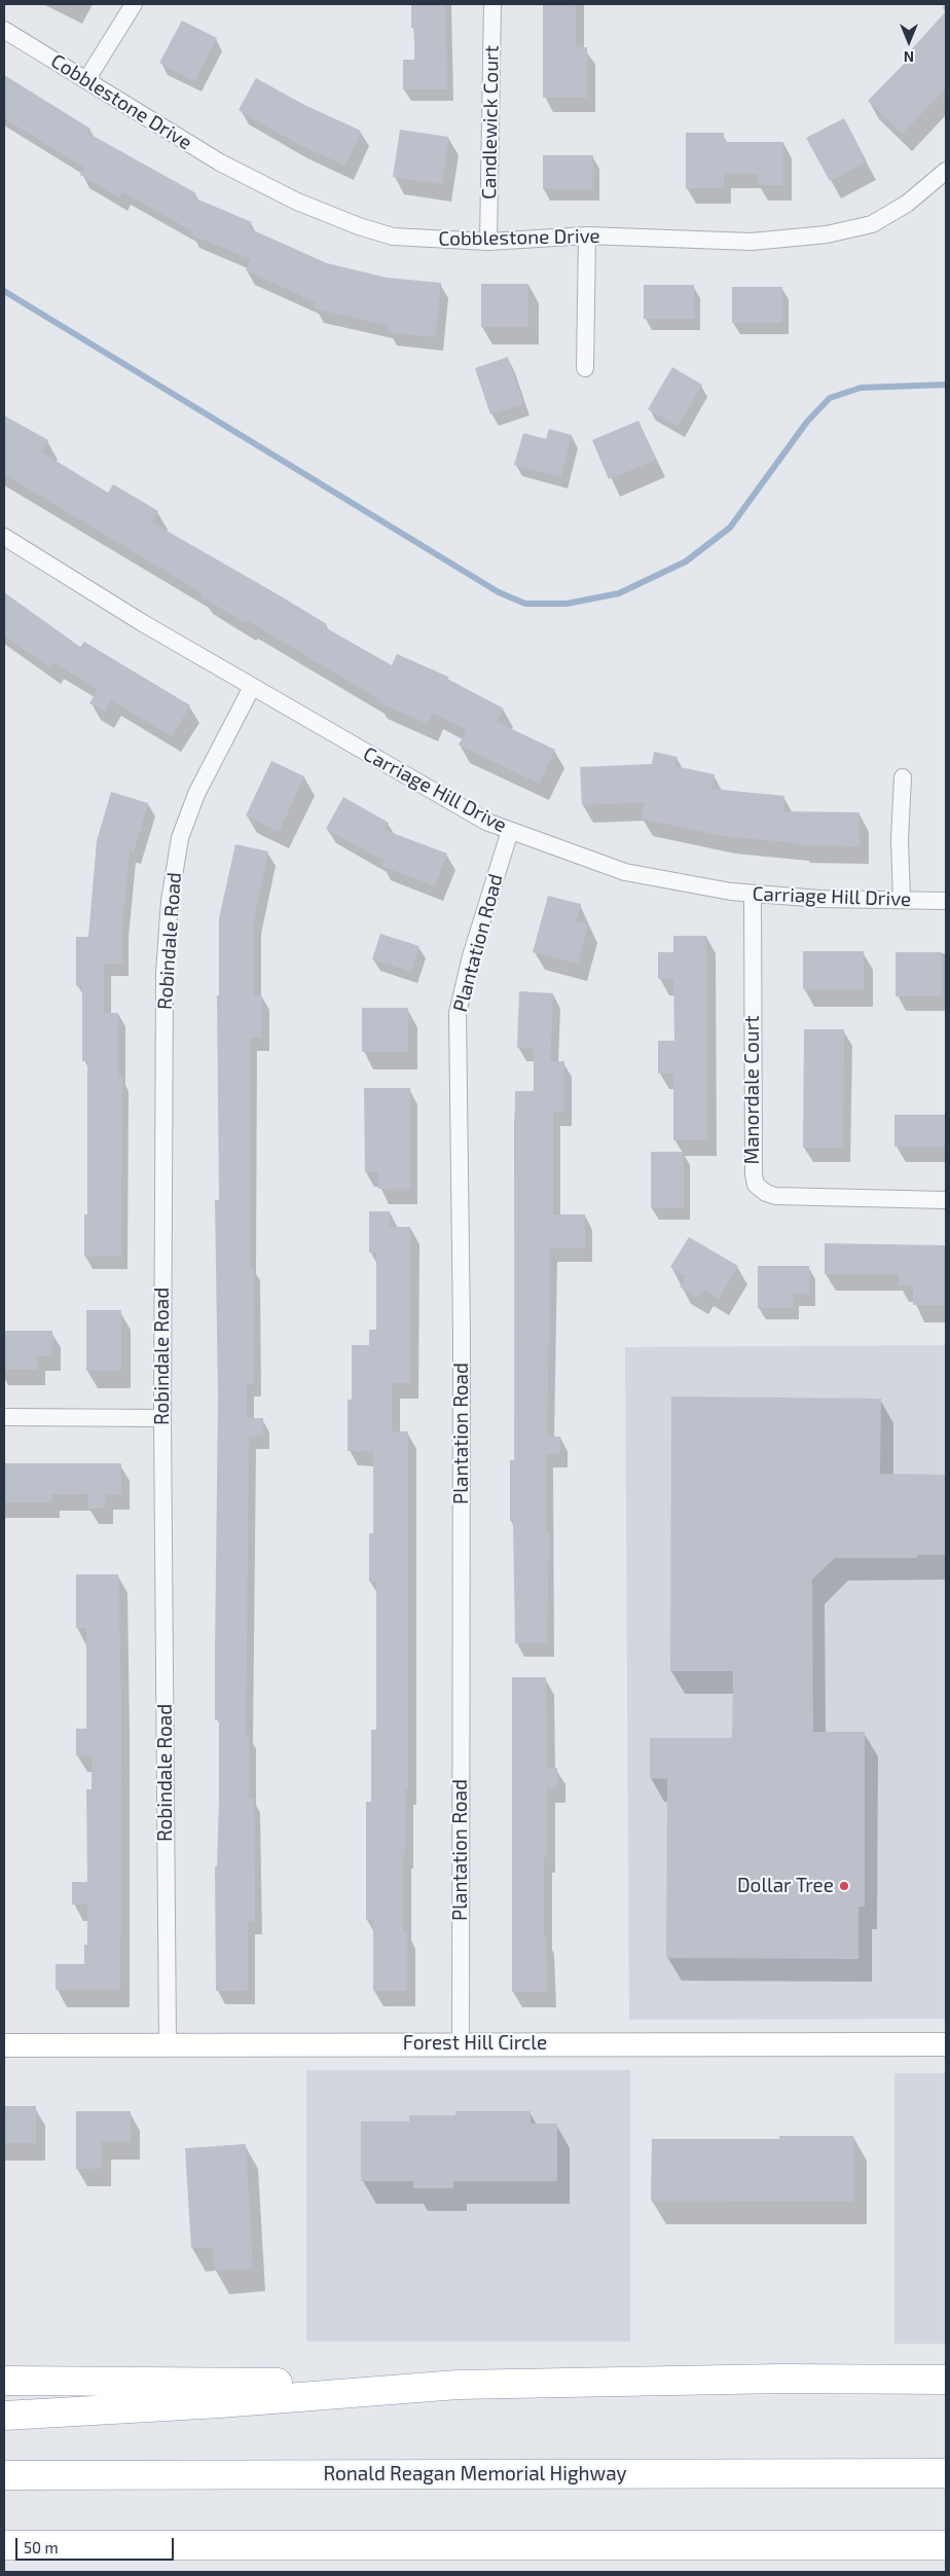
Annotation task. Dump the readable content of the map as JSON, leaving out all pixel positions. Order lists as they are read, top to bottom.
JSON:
{
  "streets": {
    "highway": ["Ronald Reagan Memorial Highway"],
    "street": [
      "Cobblestone Drive",
      "Candlewick Court",
      "Carriage Hill Drive",
      "Robindale Road",
      "Plantation Road",
      "Manordale Court",
      "Forest Hill Circle"
    ]
  },
  "crossings": [
    ["Cobblestone Drive", "Candlewick Court"],
    ["Carriage Hill Drive", "Robindale Road"],
    ["Carriage Hill Drive", "Plantation Road"],
    ["Carriage Hill Drive", "Manordale Court"],
    ["Robindale Road", "Forest Hill Circle"],
    ["Plantation Road", "Forest Hill Circle"]
  ],
  "places": ["Dollar Tree"],
  "scale_bar": "50 m",
  "north": "bottom"
}
